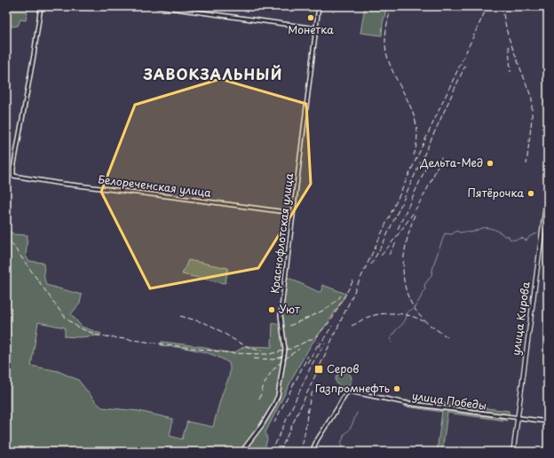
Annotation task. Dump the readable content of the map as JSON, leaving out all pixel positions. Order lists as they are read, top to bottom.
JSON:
{
  "streets": {
    "main road": ["улица Кирова"],
    "street": ["Белореченская улица", "Краснофлотская улица", "улица Победы"]
  },
  "crossings": [
    ["Белореченская улица", "Краснофлотская улица"],
    ["улица Кирова", "улица Победы"]
  ],
  "districts": ["ЗАВОКЗАЛЬНЫЙ"],
  "places": {
    "other": [
      "Монетка",
      "Дельта-Мед",
      "Пятёрочка",
      "Уют",
      "Газпромнефть"
    ],
    "transit": ["Серов"]
  }
}
